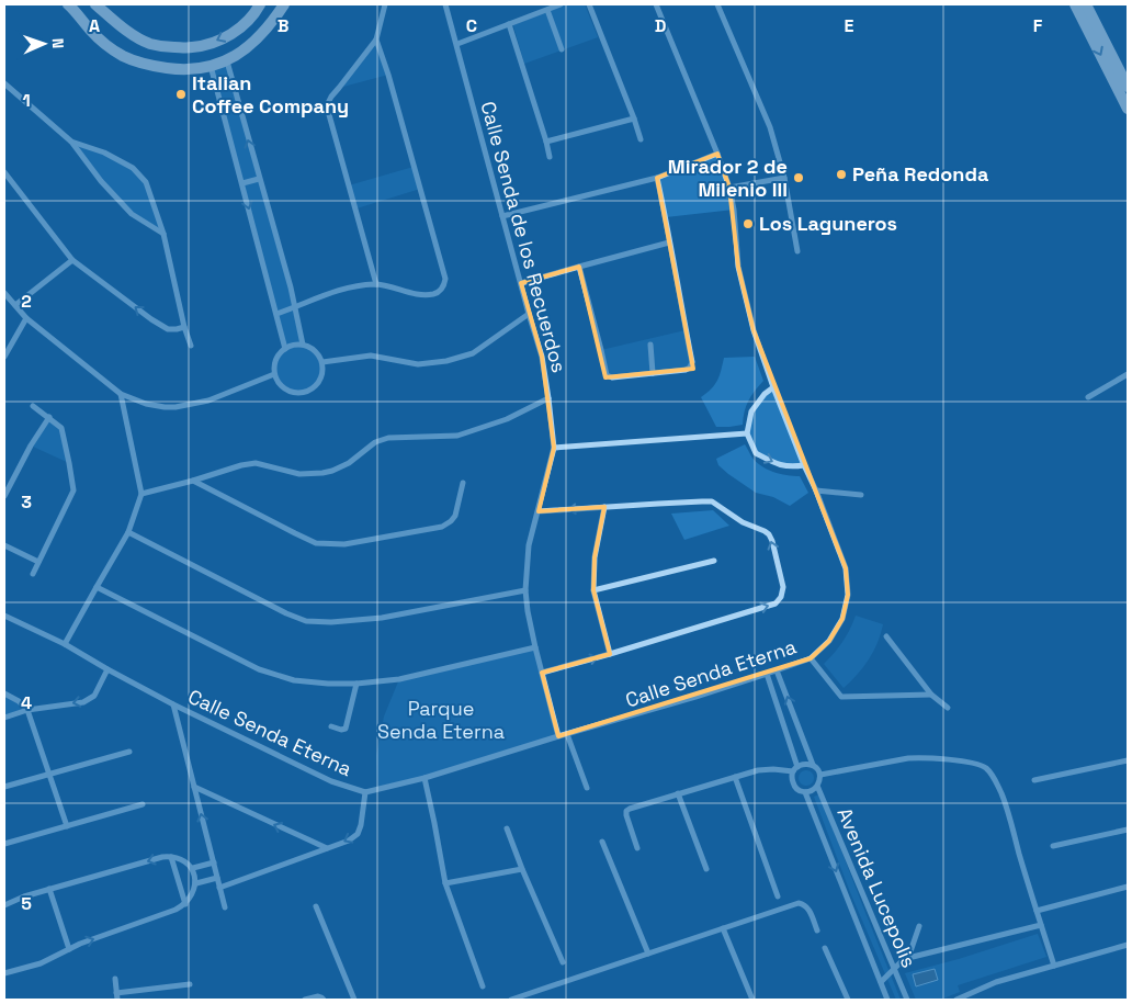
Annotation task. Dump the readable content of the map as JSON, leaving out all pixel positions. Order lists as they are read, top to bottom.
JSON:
{
  "streets": {
    "street": ["Calle Senda de los Recuerdos", "Calle Senda Eterna", "Avenida Lucepolis"]
  },
  "crossings": [
    ["Calle Senda de los Recuerdos", "Calle Senda Eterna"],
    ["Calle Senda Eterna", "Avenida Lucepolis"]
  ],
  "parks": ["Parque Senda Eterna"],
  "places": [
    "Italian Coffee Company",
    "Peña Redonda",
    "Mirador 2 de Milenio III",
    "Los Laguneros"
  ],
  "north": "right",
  "grid": {
    "columns": [
      "A",
      "B",
      "C",
      "D",
      "E",
      "F"
    ],
    "rows": [
      "1",
      "2",
      "3",
      "4",
      "5"
    ]
  }
}
